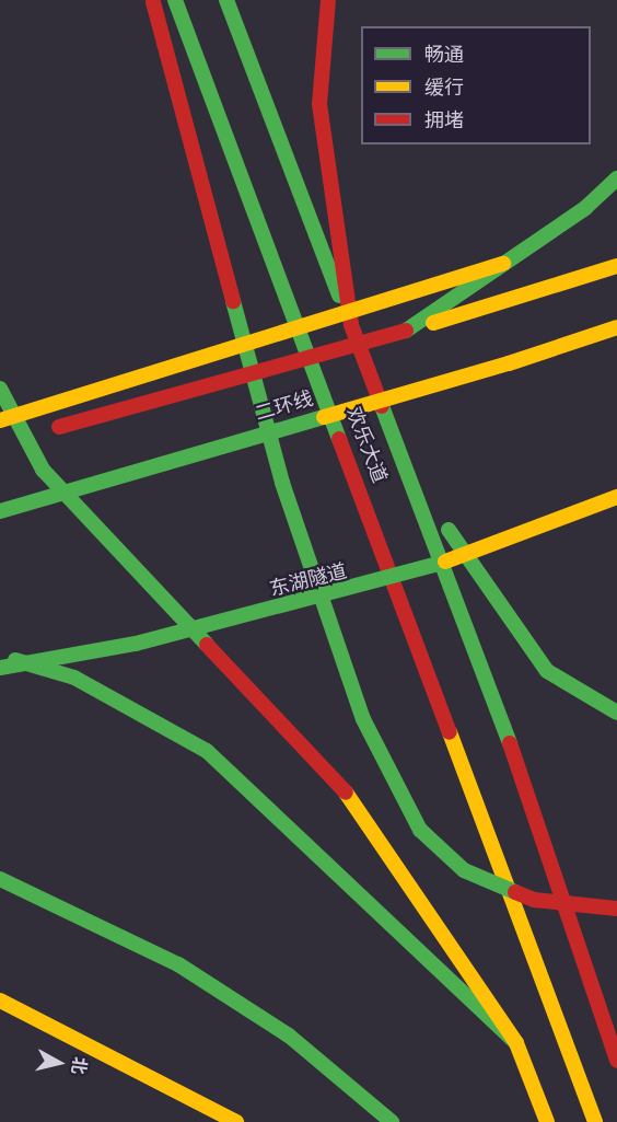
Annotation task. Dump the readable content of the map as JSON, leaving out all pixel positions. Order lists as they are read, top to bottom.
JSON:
{
  "streets": {
    "main road": ["二环线", "欢乐大道", "东湖隧道"]
  },
  "legend": ["畅通", "缓行", "拥堵"],
  "north": "right"
}
